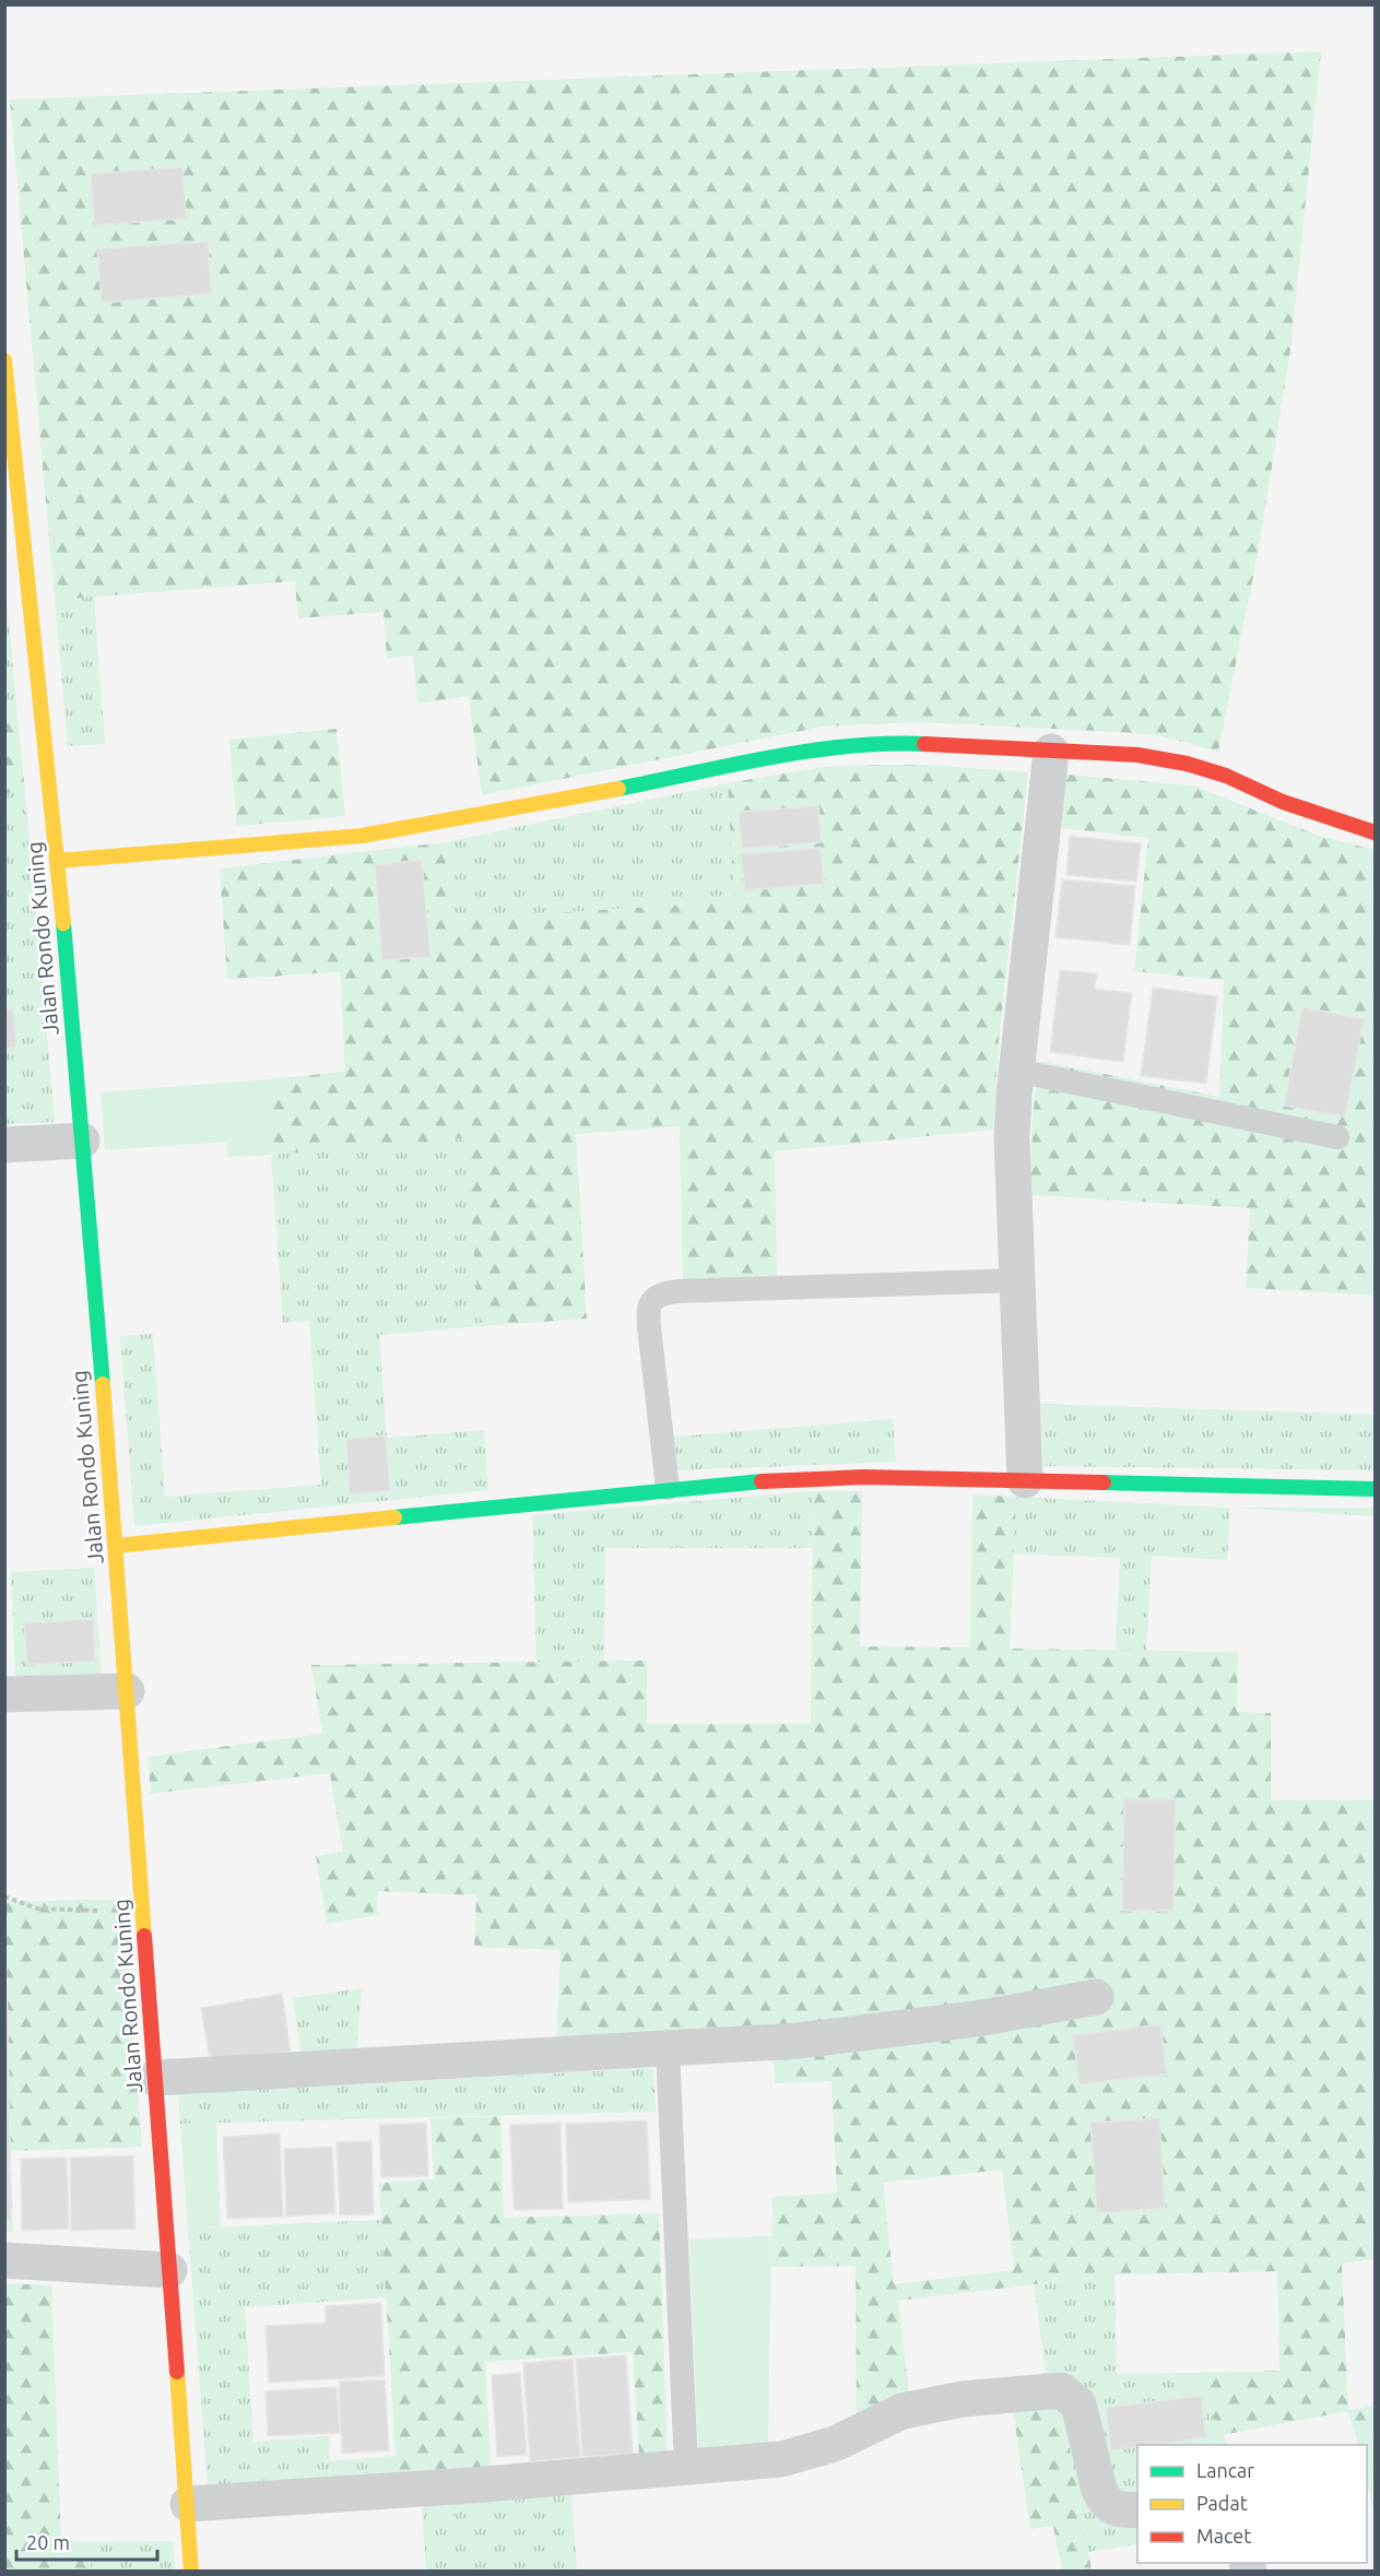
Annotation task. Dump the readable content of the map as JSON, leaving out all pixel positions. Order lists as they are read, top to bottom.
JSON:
{
  "streets": {
    "street": ["Jalan Rondo Kuning"]
  },
  "legend": ["Lancar", "Padat", "Macet"],
  "scale_bar": "20 m"
}
